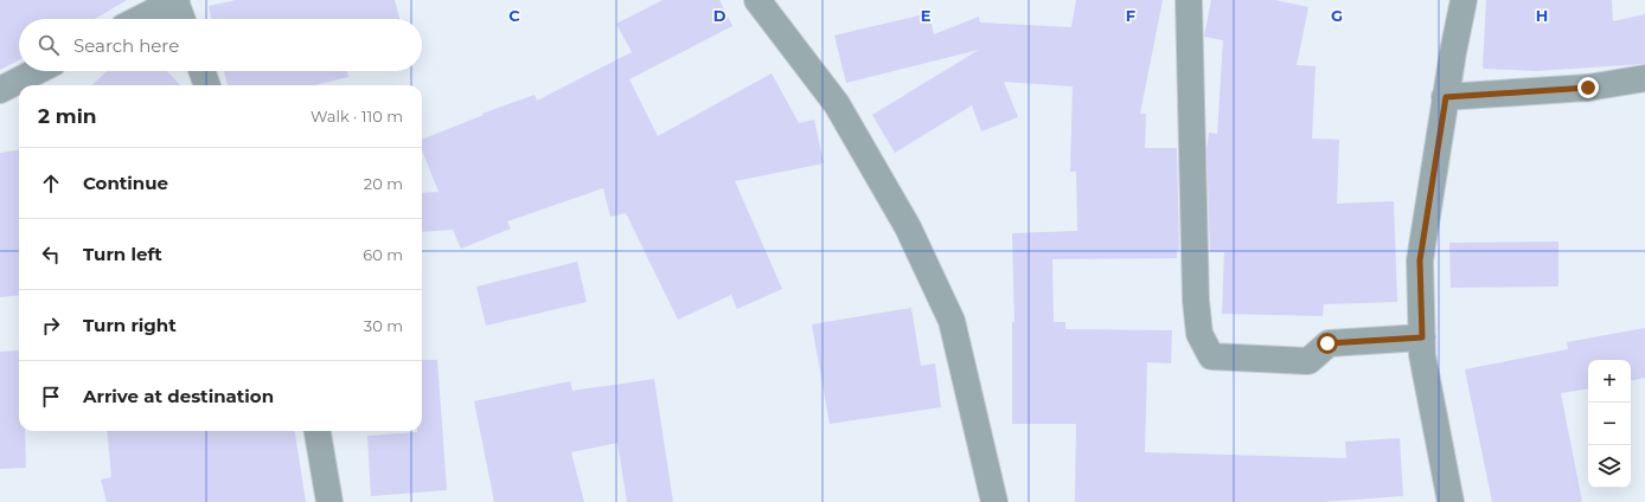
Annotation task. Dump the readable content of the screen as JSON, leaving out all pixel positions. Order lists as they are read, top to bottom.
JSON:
{
  "page": {
    "search": "Search here",
    "heading": ["2 min", "Walk · 110 m"],
    "list": [
      ["Continue", "20 m"],
      ["Turn left", "60 m"],
      ["Turn right", "30 m"],
      "Arrive at destination"
    ],
    "map_buttons": ["+", "−"]
  },
  "grid": {
    "columns": [
      "C",
      "D",
      "E",
      "F",
      "G",
      "H"
    ]
  }
}
